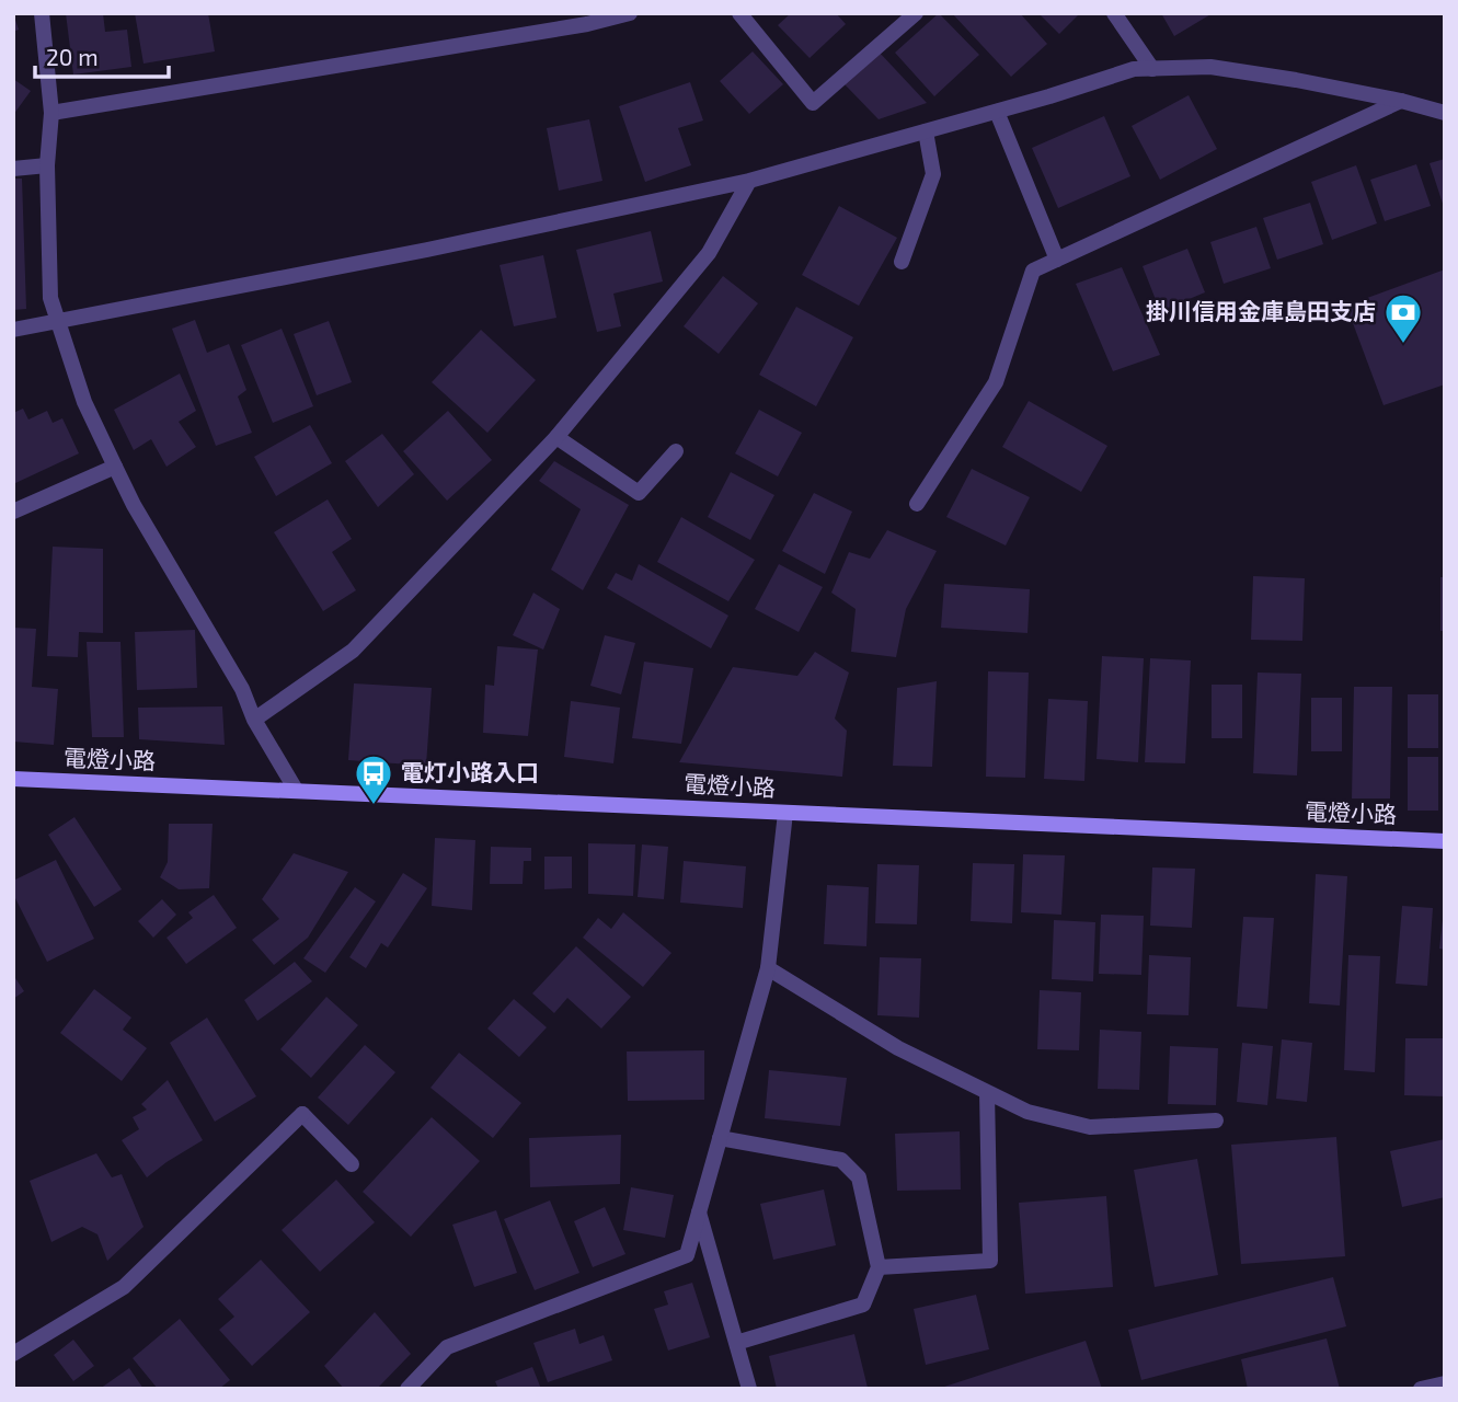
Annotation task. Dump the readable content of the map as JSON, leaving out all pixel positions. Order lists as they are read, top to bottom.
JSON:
{
  "streets": {
    "street": ["電燈小路"]
  },
  "places": {
    "bank": ["掛川信用金庫島田支店"],
    "bus stop": ["電灯小路入口"]
  },
  "scale_bar": "20 m"
}
